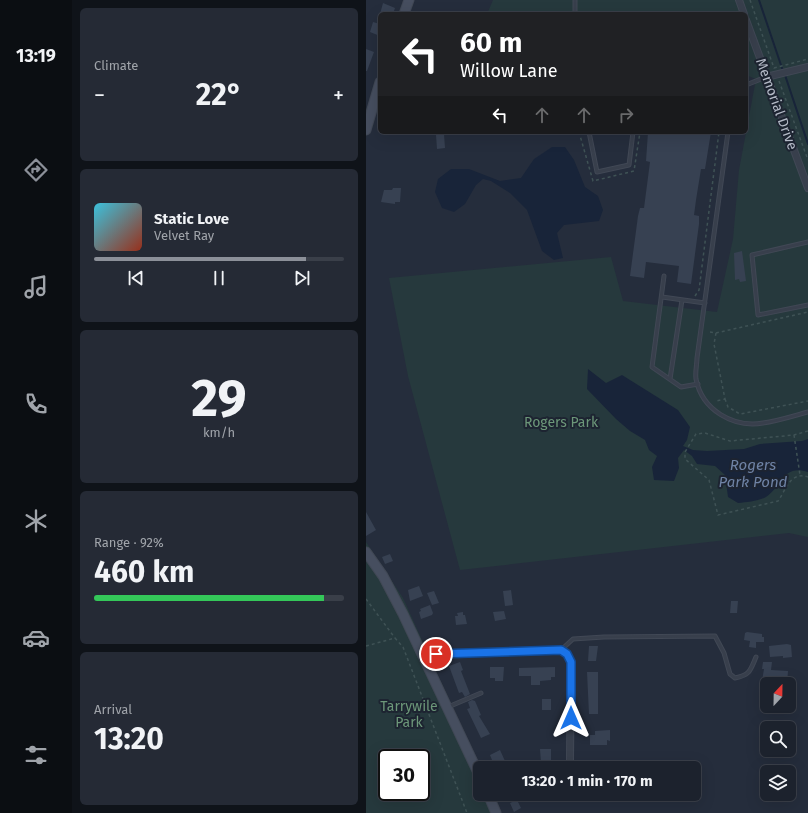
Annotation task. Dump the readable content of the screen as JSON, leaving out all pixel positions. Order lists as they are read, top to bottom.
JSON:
{
  "streets": {
    "street": ["Memorial Drive"]
  },
  "water": ["Rogers Park Pond"],
  "parks": ["Rogers Park", "Tarrywile Park"],
  "north": "top",
  "page": {
    "tabs": "13:19",
    "tile": [
      "Climate",
      ["29", "km/h"],
      ["Range · 92%", "460 km"],
      ["Arrival", "13:20"]
    ],
    "turn": ["60 m", "Willow Lane"],
    "heat": ["−", "22°", "+"],
    "song": ["Static Love", "Velvet Ray"],
    "limit": "30",
    "trip": "13:20 · 1 min · 170 m"
  }
}
